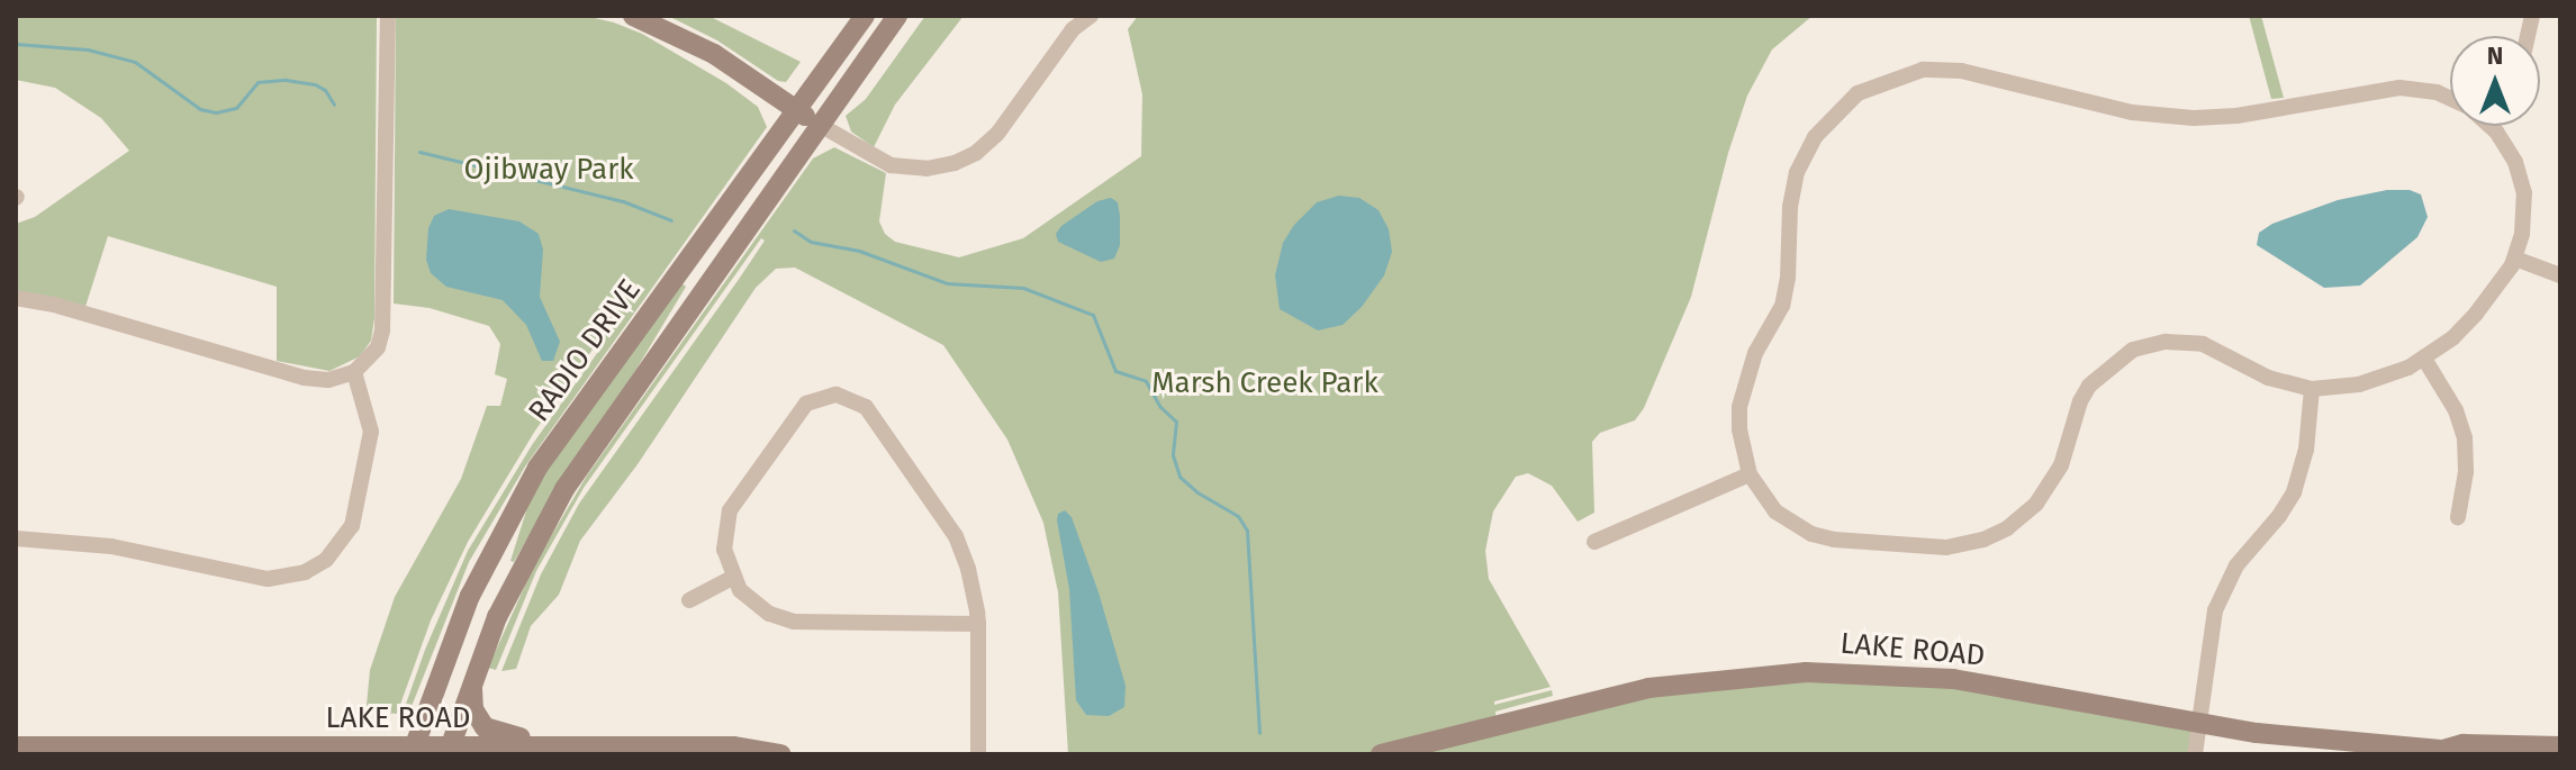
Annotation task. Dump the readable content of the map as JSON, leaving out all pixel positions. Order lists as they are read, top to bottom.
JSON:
{
  "streets": {
    "street": ["RADIO DRIVE", "LAKE ROAD"]
  },
  "crossings": [
    ["RADIO DRIVE", "LAKE ROAD"]
  ],
  "parks": ["Ojibway Park", "Marsh Creek Park"],
  "north": "top"
}
